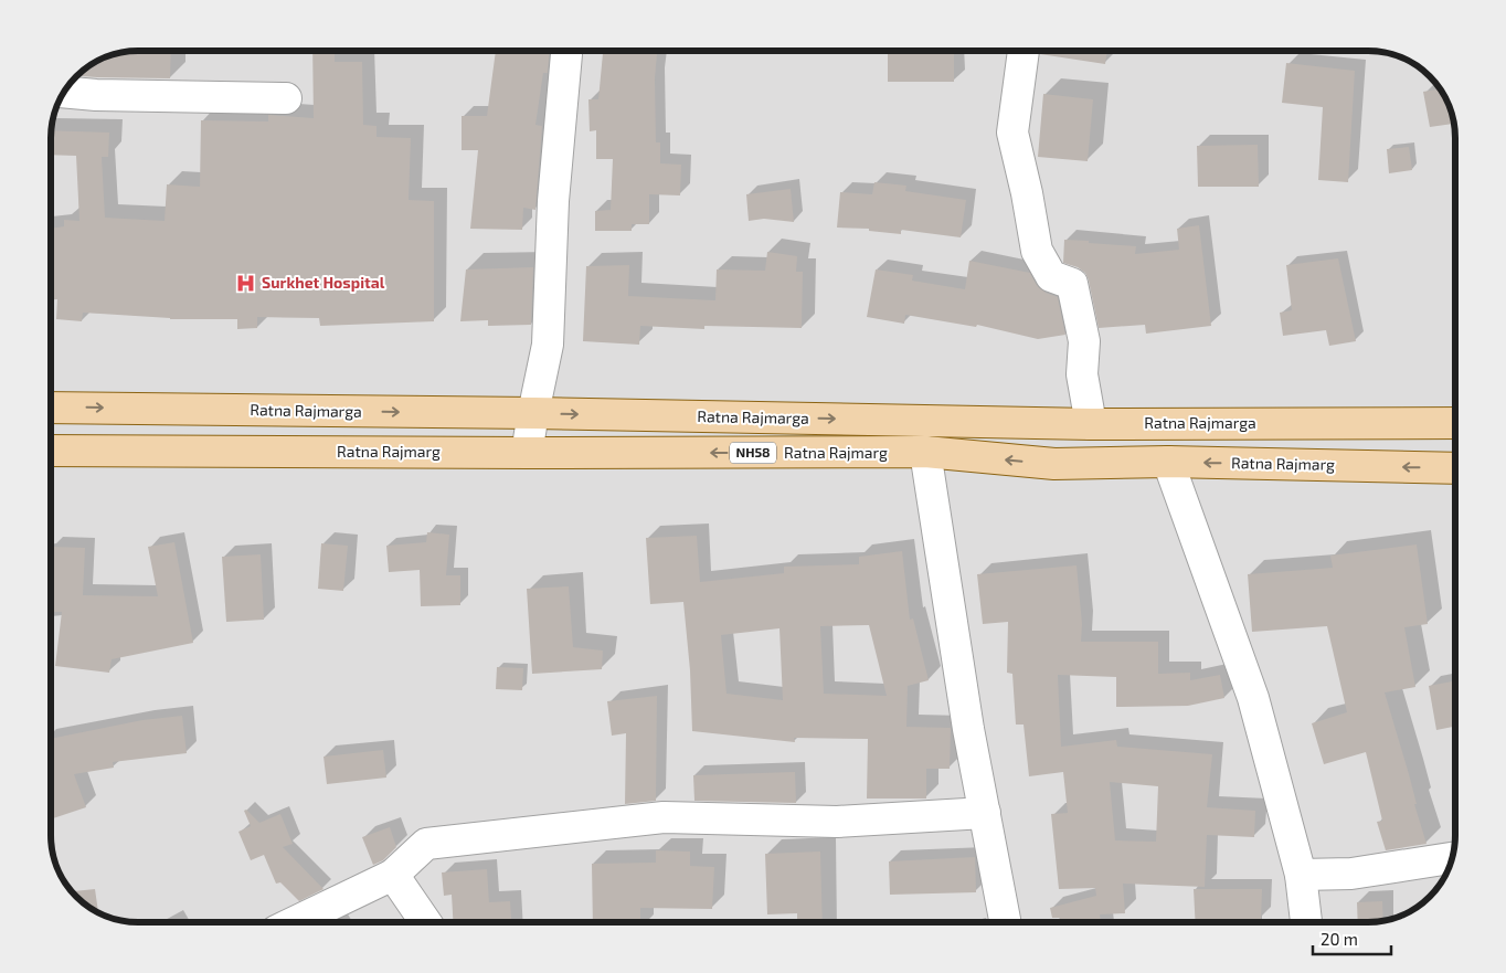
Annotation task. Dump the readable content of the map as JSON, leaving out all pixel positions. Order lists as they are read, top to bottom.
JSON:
{
  "streets": {
    "main road": ["Ratna Rajmarga", "Ratna Rajmarg", "NH58"]
  },
  "one_way": ["Ratna Rajmarga", "Ratna Rajmarg"],
  "places": {
    "hospital": ["Surkhet Hospital"]
  },
  "scale_bar": "20 m"
}
